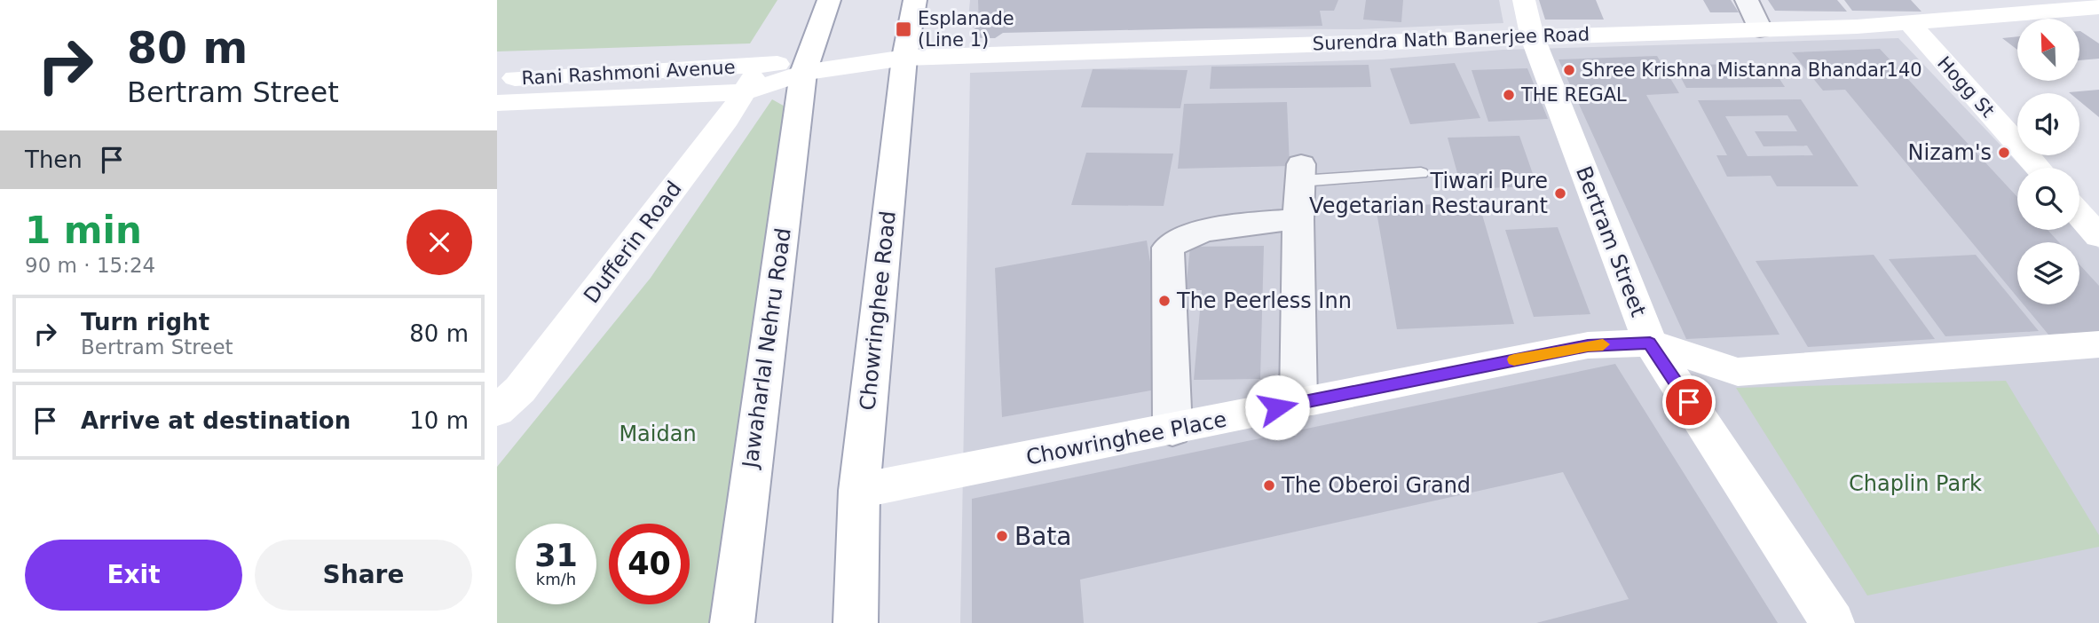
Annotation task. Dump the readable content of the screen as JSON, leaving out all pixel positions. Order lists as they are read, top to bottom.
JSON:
{
  "streets": {
    "main road": [
      "Surendra Nath Banerjee Road",
      "Rani Rashmoni Avenue",
      "Hogg St",
      "Bertram Street",
      "Dufferin Road",
      "Chowringhee Road",
      "Jawaharlal Nehru Road",
      "Chowringhee Place"
    ]
  },
  "crossings": [
    ["Surendra Nath Banerjee Road", "Rani Rashmoni Avenue"],
    ["Surendra Nath Banerjee Road", "Hogg St"],
    ["Surendra Nath Banerjee Road", "Bertram Street"],
    ["Surendra Nath Banerjee Road", "Dufferin Road"],
    ["Surendra Nath Banerjee Road", "Chowringhee Road"],
    ["Surendra Nath Banerjee Road", "Jawaharlal Nehru Road"],
    ["Rani Rashmoni Avenue", "Dufferin Road"],
    ["Bertram Street", "Chowringhee Place"],
    ["Chowringhee Road", "Chowringhee Place"]
  ],
  "parks": ["Maidan", "Chaplin Park"],
  "places": {
    "transit": ["Esplanade (Line 1)"],
    "other": [
      "Shree Krishna Mistanna Bhandar140",
      "THE REGAL",
      "Nizam's",
      "Tiwari Pure Vegetarian Restaurant",
      "The Peerless Inn",
      "The Oberoi Grand",
      "Bata"
    ]
  },
  "north": "top left",
  "page": {
    "turn": ["80 m", "Bertram Street"],
    "then": "Then",
    "heading": ["1 min", "90 m · 15:24"],
    "list": [
      {
        "name": "Turn right",
        "note": "Bertram Street",
        "value": "80 m"
      },
      {
        "name": "Arrive at destination",
        "value": "10 m"
      }
    ],
    "speed": "31 km/h",
    "limit": "40",
    "buttons": ["Exit", "Share"]
  }
}
